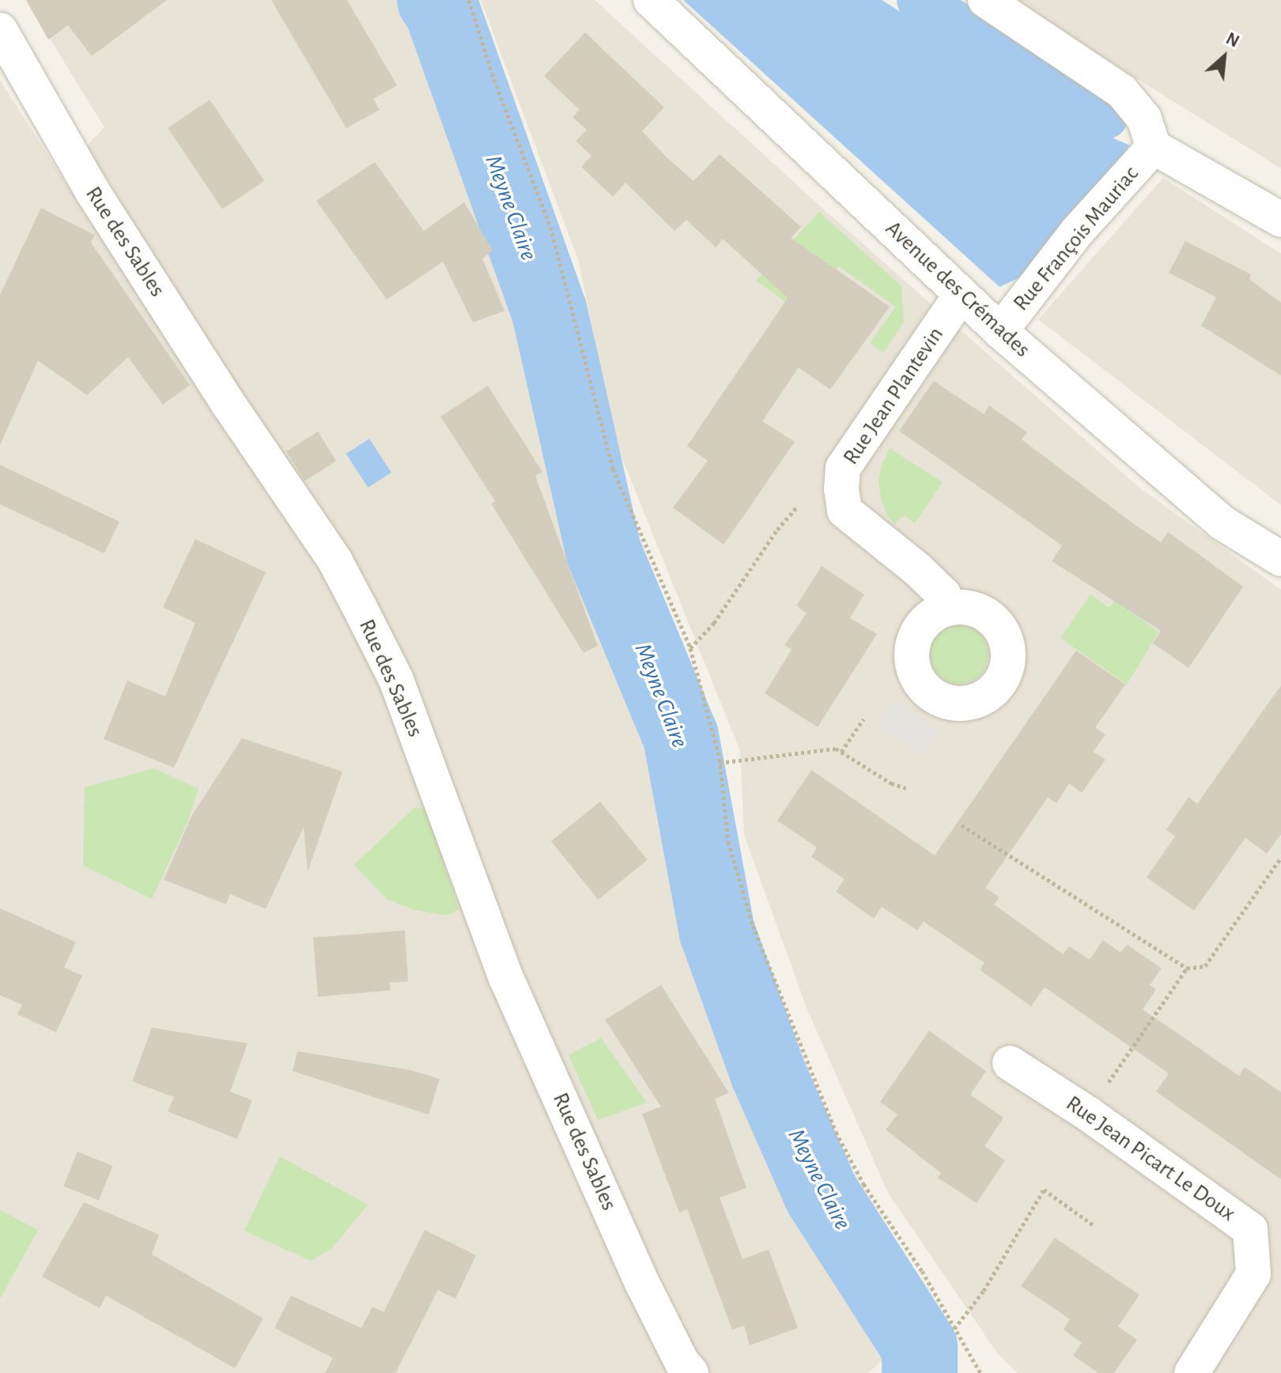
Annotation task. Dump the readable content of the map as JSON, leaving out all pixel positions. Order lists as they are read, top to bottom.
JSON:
{
  "streets": {
    "street": [
      "Rue François Mauriac",
      "Rue des Sables",
      "Avenue des Crémades",
      "Rue Jean Plantevin",
      "Rue Jean Picart Le Doux"
    ]
  },
  "crossings": [
    ["Rue François Mauriac", "Avenue des Crémades"],
    ["Avenue des Crémades", "Rue Jean Plantevin"]
  ],
  "water": ["Meyne Claire"],
  "north": "top right"
}
